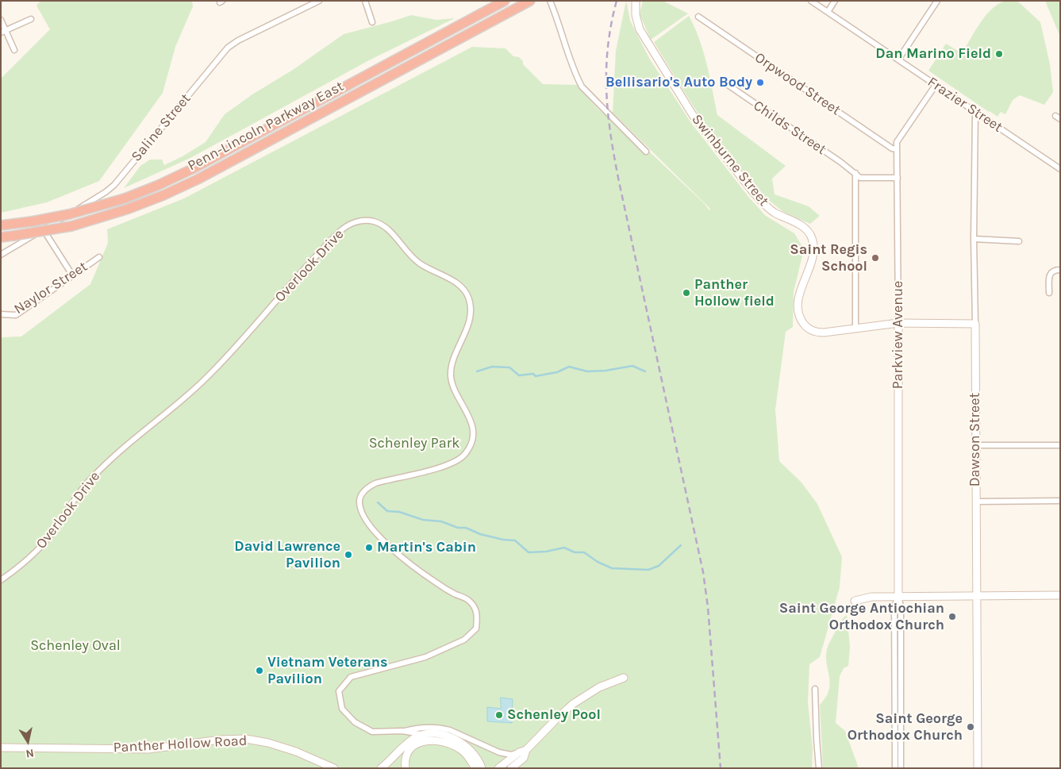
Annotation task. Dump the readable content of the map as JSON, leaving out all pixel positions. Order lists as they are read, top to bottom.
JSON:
{
  "streets": {
    "highway": ["Penn-Lincoln Parkway East"],
    "street": [
      "Orpwood Street",
      "Frazier Street",
      "Saline Street",
      "Childs Street",
      "Swinburne Street",
      "Overlook Drive",
      "Naylor Street",
      "Parkview Avenue",
      "Dawson Street",
      "Panther Hollow Road"
    ]
  },
  "crossings": [
    ["Orpwood Street", "Parkview Avenue"],
    ["Frazier Street", "Parkview Avenue"],
    ["Frazier Street", "Dawson Street"],
    ["Childs Street", "Parkview Avenue"],
    ["Swinburne Street", "Parkview Avenue"],
    ["Swinburne Street", "Dawson Street"]
  ],
  "parks": ["Schenley Park", "Schenley Oval"],
  "places": [
    "Dan Marino Field",
    "Bellisario's Auto Body",
    "Saint Regis School",
    "Panther Hollow field",
    "Martin's Cabin",
    "David Lawrence Pavilion",
    "Saint George Antiochian Orthodox Church",
    "Vietnam Veterans Pavilion",
    "Schenley Pool",
    "Saint George Orthodox Church"
  ],
  "north": "bottom"
}
